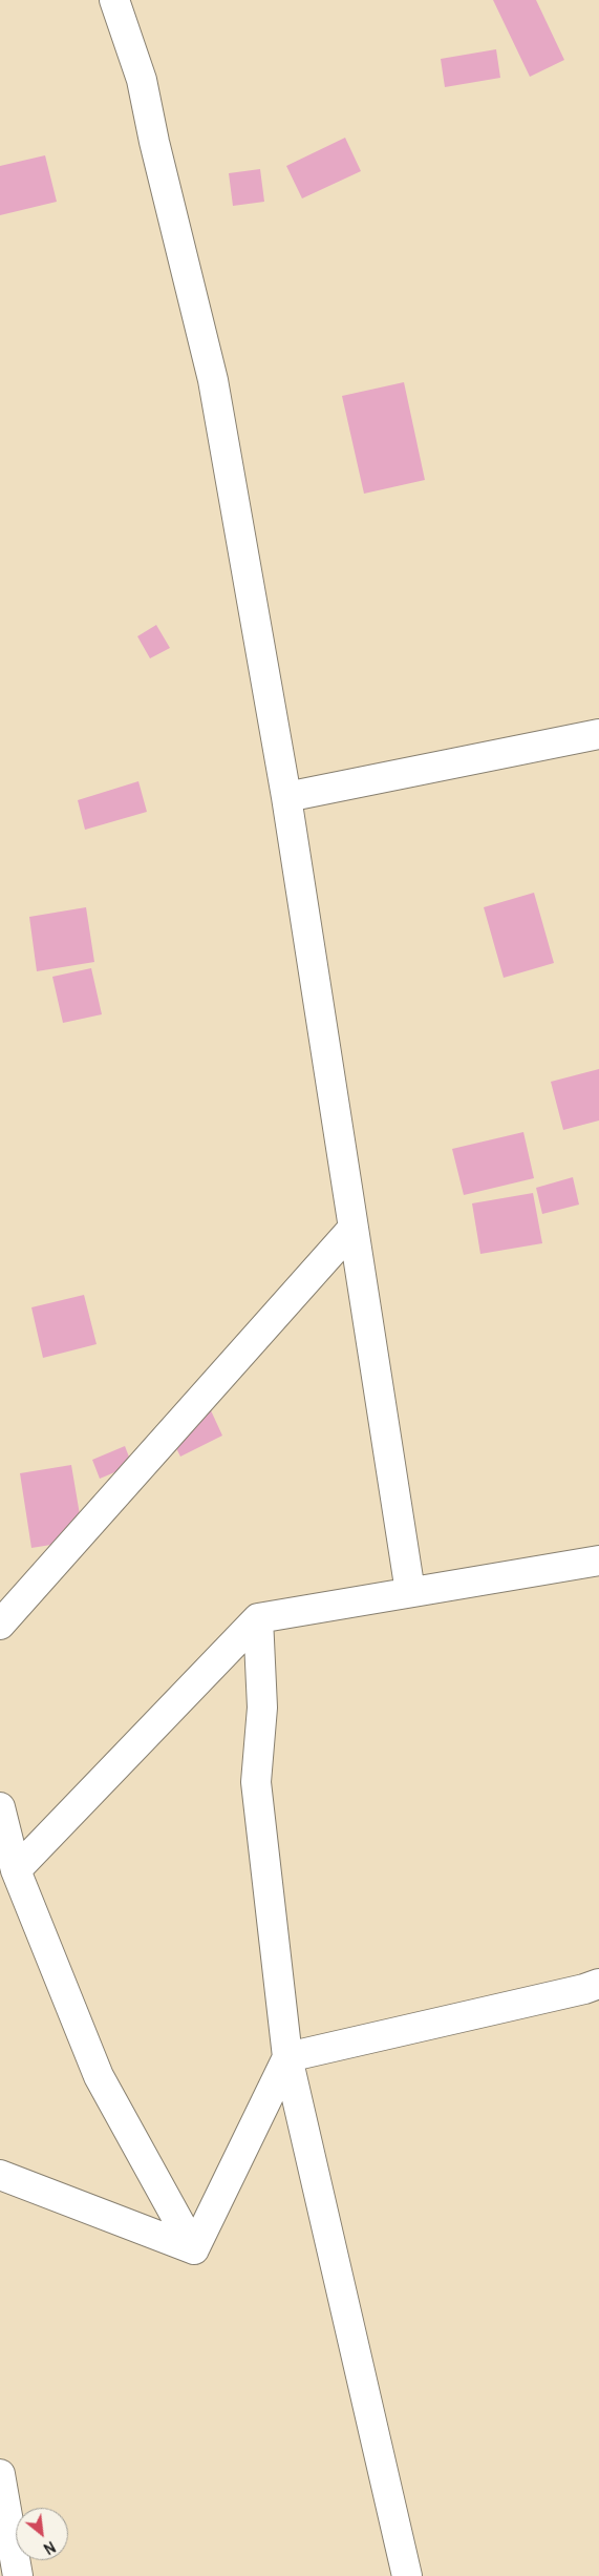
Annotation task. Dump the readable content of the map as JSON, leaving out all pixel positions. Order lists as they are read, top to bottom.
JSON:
{
  "north": "bottom right"
}
